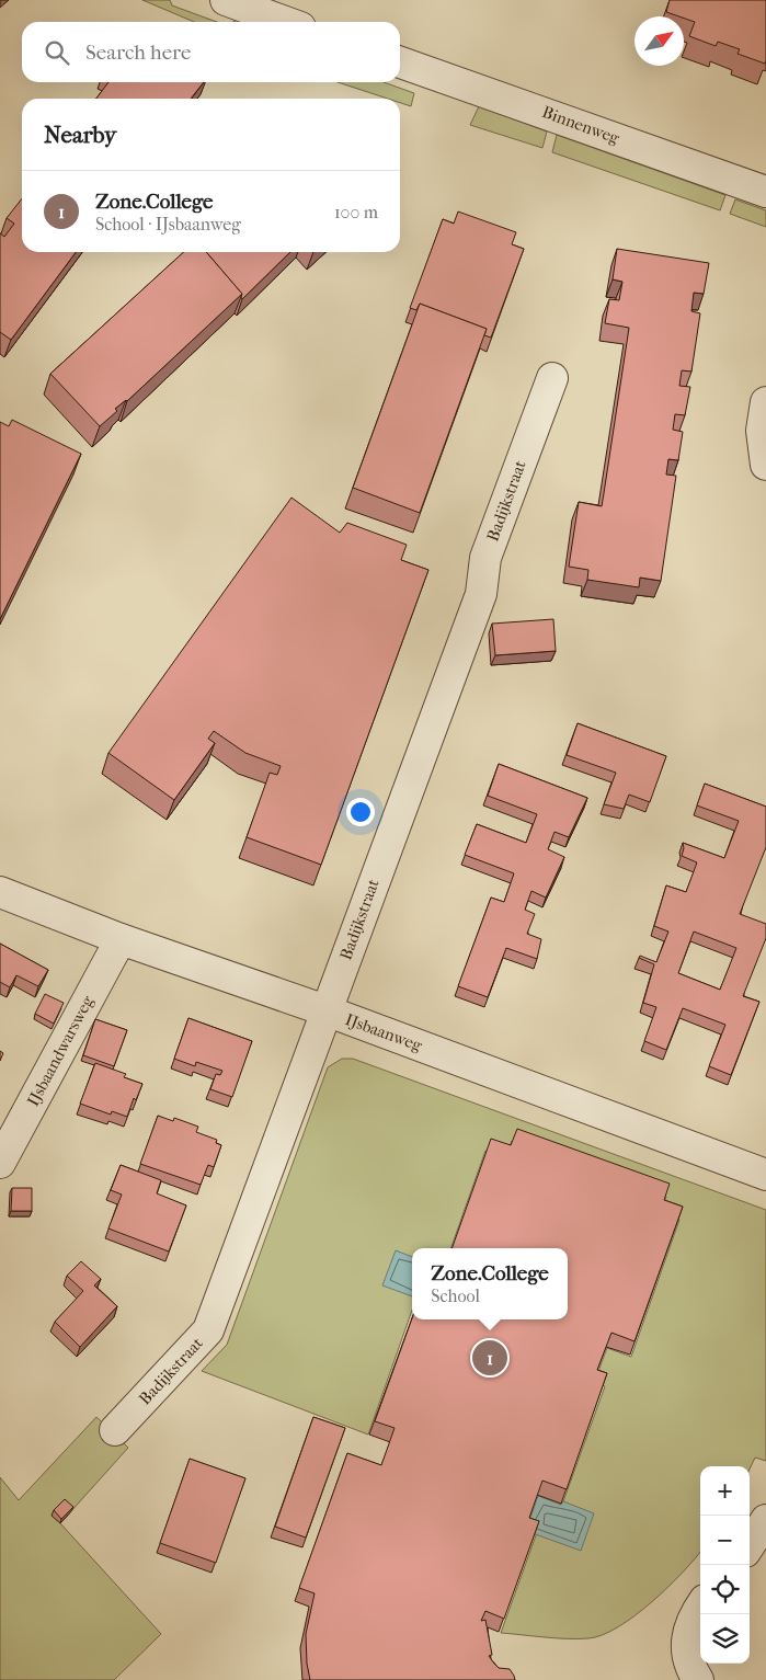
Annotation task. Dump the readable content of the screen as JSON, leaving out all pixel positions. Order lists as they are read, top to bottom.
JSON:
{
  "streets": {
    "street": [
      "Binnenweg",
      "Badijkstraat",
      "IJsbaanweg",
      "IJsbaandwarsweg"
    ]
  },
  "crossings": [
    ["Badijkstraat", "IJsbaanweg"],
    ["IJsbaanweg", "IJsbaandwarsweg"]
  ],
  "north": "top right",
  "page": {
    "search": "Search here",
    "heading": "Nearby",
    "list": [
      {
        "mark": "1",
        "name": "Zone.College",
        "note": "School · IJsbaanweg",
        "value": "100 m"
      }
    ],
    "popup": ["Zone.College", "School"],
    "pins": "1",
    "map_buttons": ["+", "−"]
  }
}
